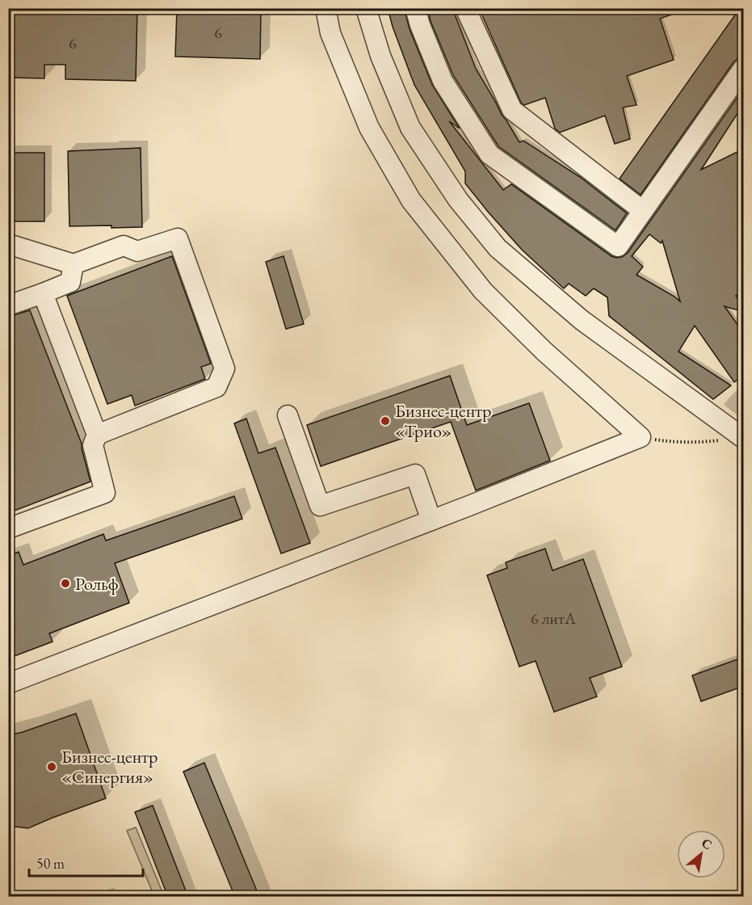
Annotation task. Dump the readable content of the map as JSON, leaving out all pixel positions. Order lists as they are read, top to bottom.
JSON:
{
  "places": ["Бизнес-центр «Трио»", "Рольф", "Бизнес-центр «Синергия»"],
  "house_numbers": ["6", "6", "6 литА"],
  "scale_bar": "50 m",
  "north": "top right"
}
